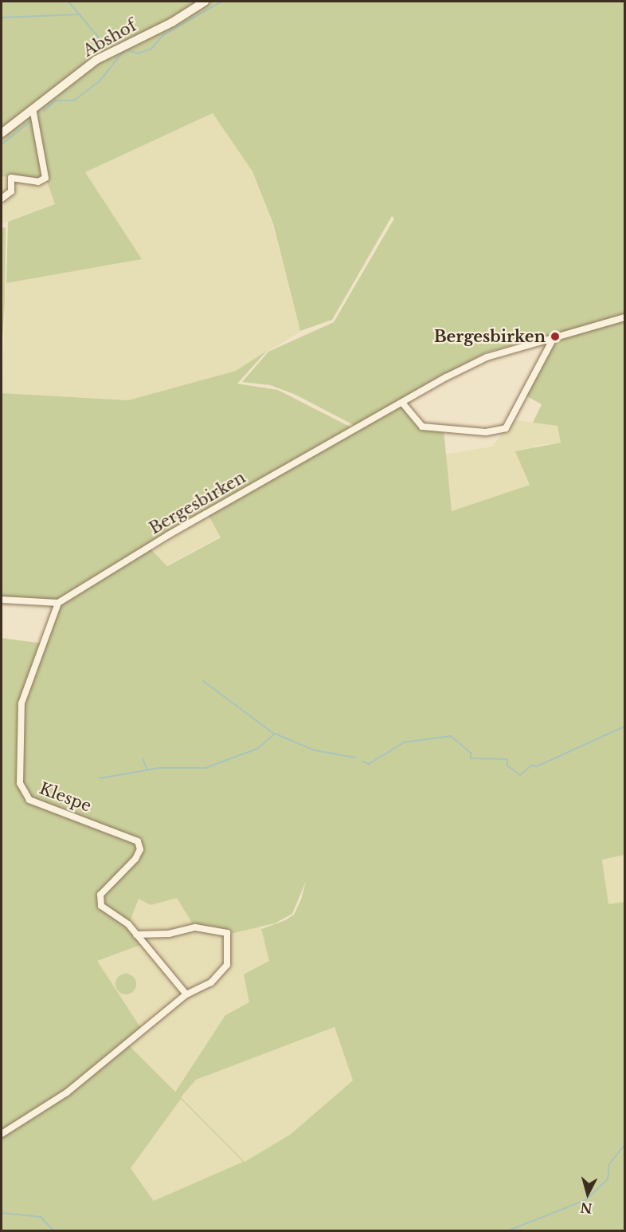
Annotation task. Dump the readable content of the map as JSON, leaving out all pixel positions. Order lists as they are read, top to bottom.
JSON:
{
  "streets": {
    "street": ["Abshof", "Bergesbirken", "Klespe"]
  },
  "crossings": [
    ["Bergesbirken", "Klespe"]
  ],
  "places": ["Bergesbirken"],
  "north": "bottom"
}
